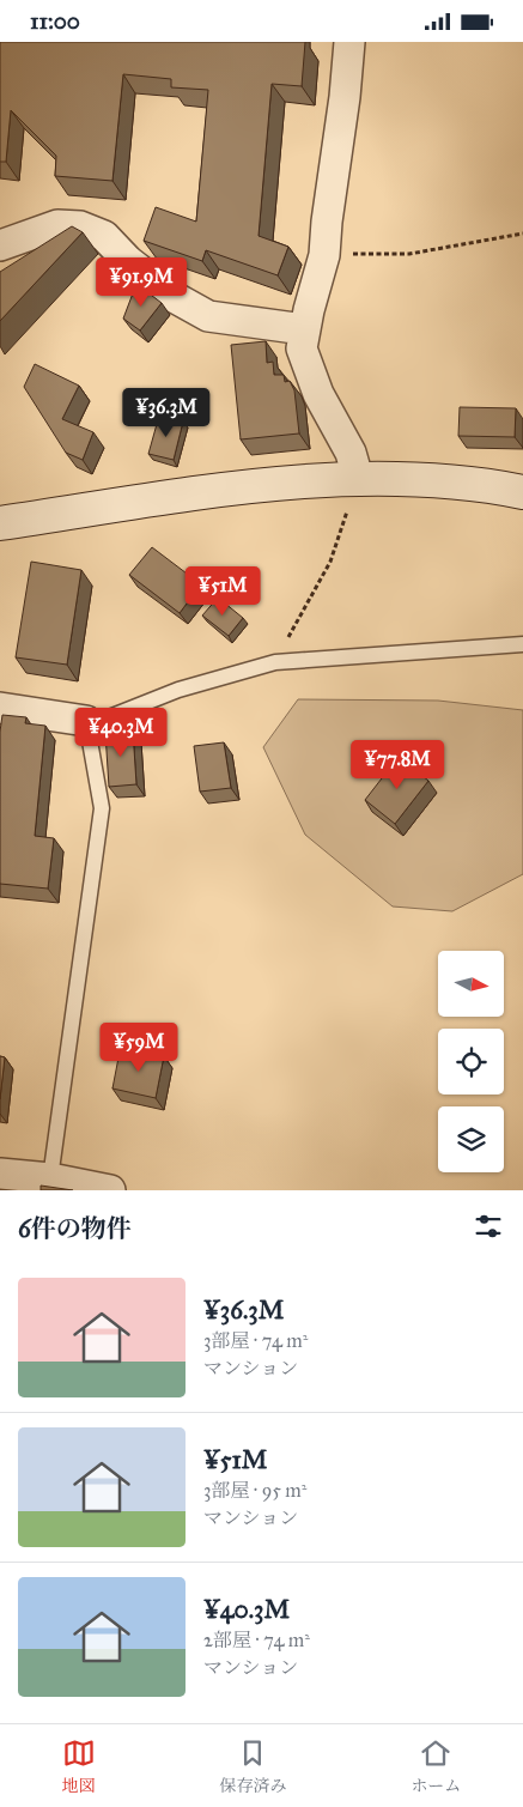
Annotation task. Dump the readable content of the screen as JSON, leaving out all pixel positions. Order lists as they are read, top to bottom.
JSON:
{
  "north": "right",
  "page": {
    "status": "11:00",
    "price": [
      "¥91.9M",
      "¥36.3M",
      "¥51M",
      "¥40.3M",
      "¥77.8M",
      "¥59M"
    ],
    "heading": "6件の物件",
    "list": [
      {
        "name": "¥36.3M",
        "note": "3部屋 · 74 m² · マンション"
      },
      {
        "name": "¥51M",
        "note": "3部屋 · 95 m² · マンション"
      },
      {
        "name": "¥40.3M",
        "note": "2部屋 · 74 m² · マンション"
      }
    ],
    "tabs": ["地図", "保存済み", "ホーム"]
  }
}
